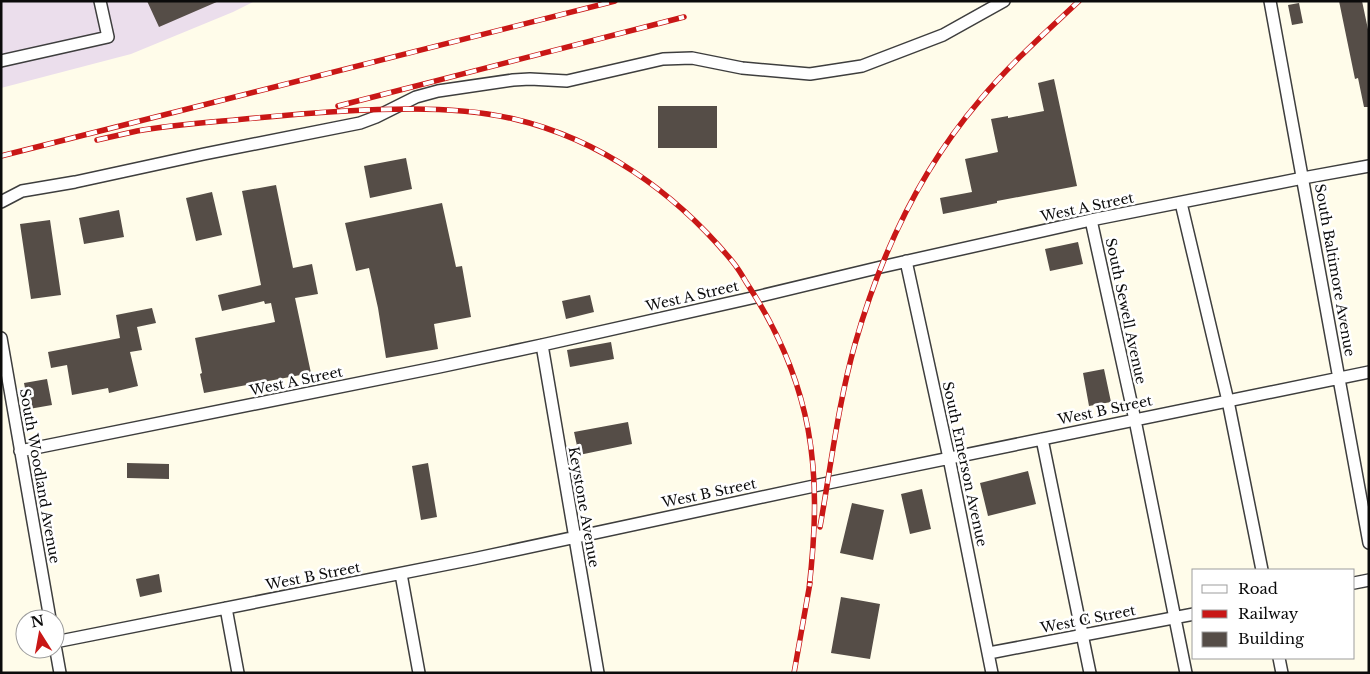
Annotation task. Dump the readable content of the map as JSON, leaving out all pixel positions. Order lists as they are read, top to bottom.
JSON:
{
  "streets": {
    "street": [
      "West A Street",
      "South Baltimore Avenue",
      "South Sewell Avenue",
      "West B Street",
      "South Emerson Avenue",
      "South Woodland Avenue",
      "Keystone Avenue",
      "West C Street"
    ]
  },
  "crossings": [
    ["West A Street", "South Baltimore Avenue"],
    ["West A Street", "South Sewell Avenue"],
    ["West A Street", "South Emerson Avenue"],
    ["West A Street", "South Woodland Avenue"],
    ["West A Street", "Keystone Avenue"],
    ["South Baltimore Avenue", "West B Street"],
    ["South Sewell Avenue", "West B Street"],
    ["South Sewell Avenue", "West C Street"],
    ["West B Street", "South Emerson Avenue"],
    ["West B Street", "Keystone Avenue"],
    ["South Emerson Avenue", "West C Street"]
  ],
  "legend": ["Road", "Railway", "Building"],
  "north": "top"
}
